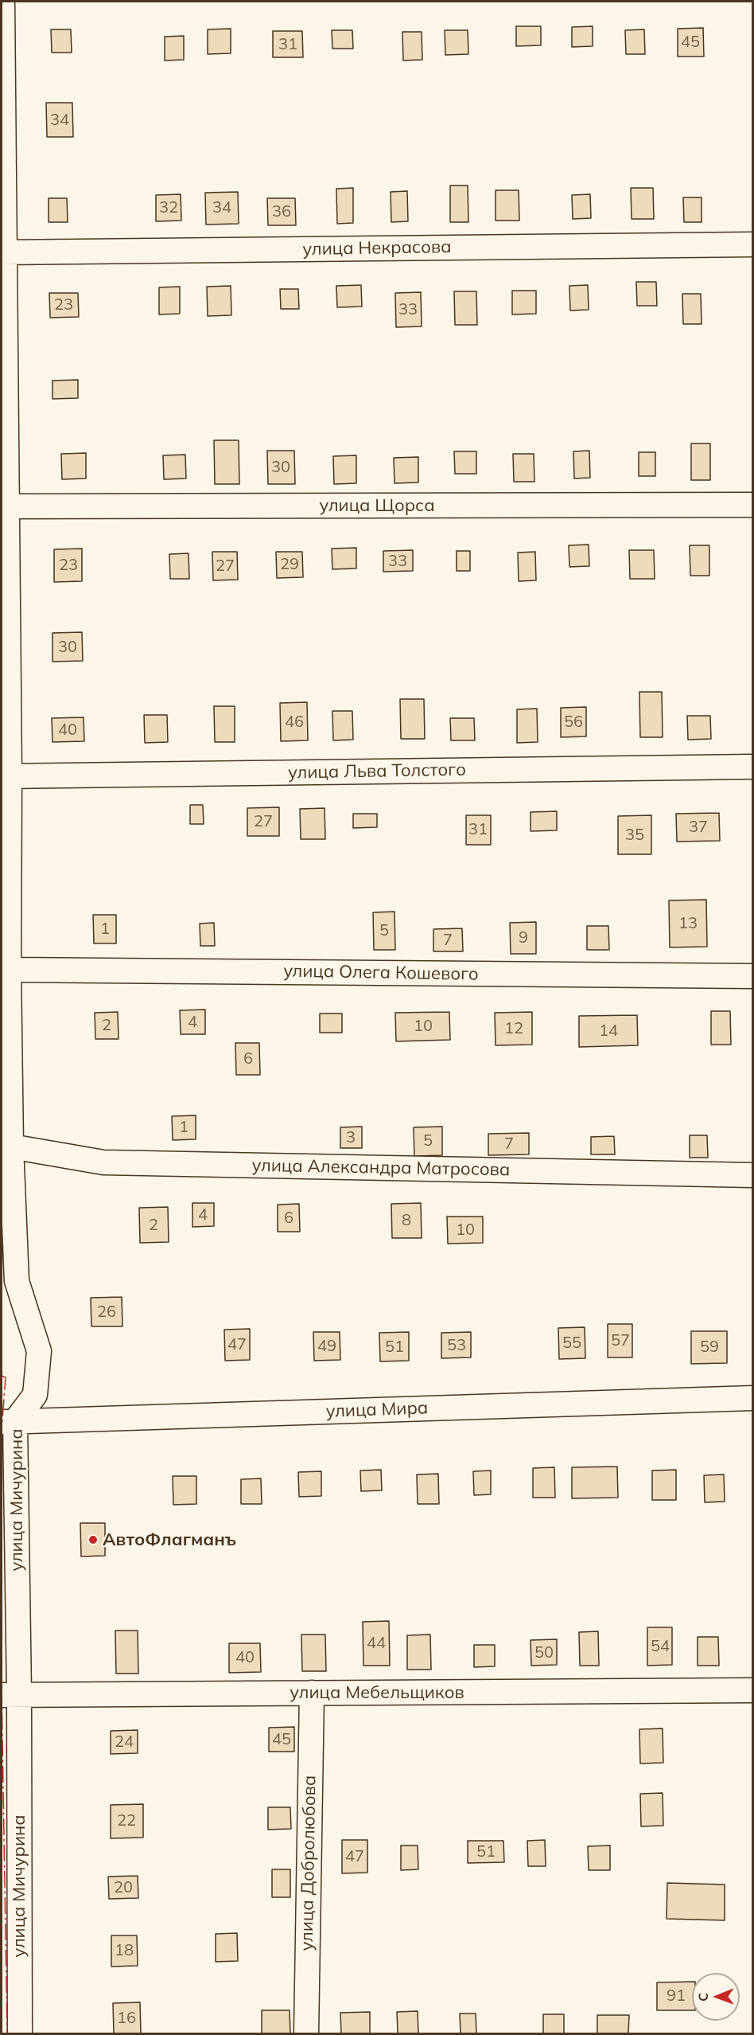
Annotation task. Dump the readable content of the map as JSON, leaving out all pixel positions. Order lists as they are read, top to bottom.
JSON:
{
  "streets": {
    "street": [
      "улица Некрасова",
      "улица Щорса",
      "улица Льва Толстого",
      "улица Олега Кошевого",
      "улица Александра Матросова",
      "улица Мира",
      "улица Мичурина",
      "улица Мебельщиков",
      "улица Добролюбова"
    ]
  },
  "crossings": [
    ["улица Некрасова", "улица Мичурина"],
    ["улица Щорса", "улица Мичурина"],
    ["улица Льва Толстого", "улица Мичурина"],
    ["улица Олега Кошевого", "улица Мичурина"],
    ["улица Александра Матросова", "улица Мичурина"],
    ["улица Мира", "улица Мичурина"],
    ["улица Мичурина", "улица Мебельщиков"],
    ["улица Мебельщиков", "улица Добролюбова"]
  ],
  "places": ["АвтоФлагманъ"],
  "house_numbers": [
    "45",
    "31",
    "34",
    "32",
    "34",
    "36",
    "23",
    "33",
    "30",
    "33",
    "29",
    "23",
    "27",
    "30",
    "46",
    "56",
    "40",
    "27",
    "37",
    "31",
    "35",
    "13",
    "1",
    "5",
    "9",
    "7",
    "4",
    "2",
    "10",
    "12",
    "14",
    "6",
    "1",
    "3",
    "5",
    "7",
    "4",
    "6",
    "8",
    "2",
    "10",
    "26",
    "57",
    "55",
    "47",
    "53",
    "49",
    "51",
    "59",
    "44",
    "54",
    "50",
    "40",
    "45",
    "24",
    "22",
    "51",
    "47",
    "20",
    "18",
    "91",
    "16"
  ],
  "north": "left"
}
